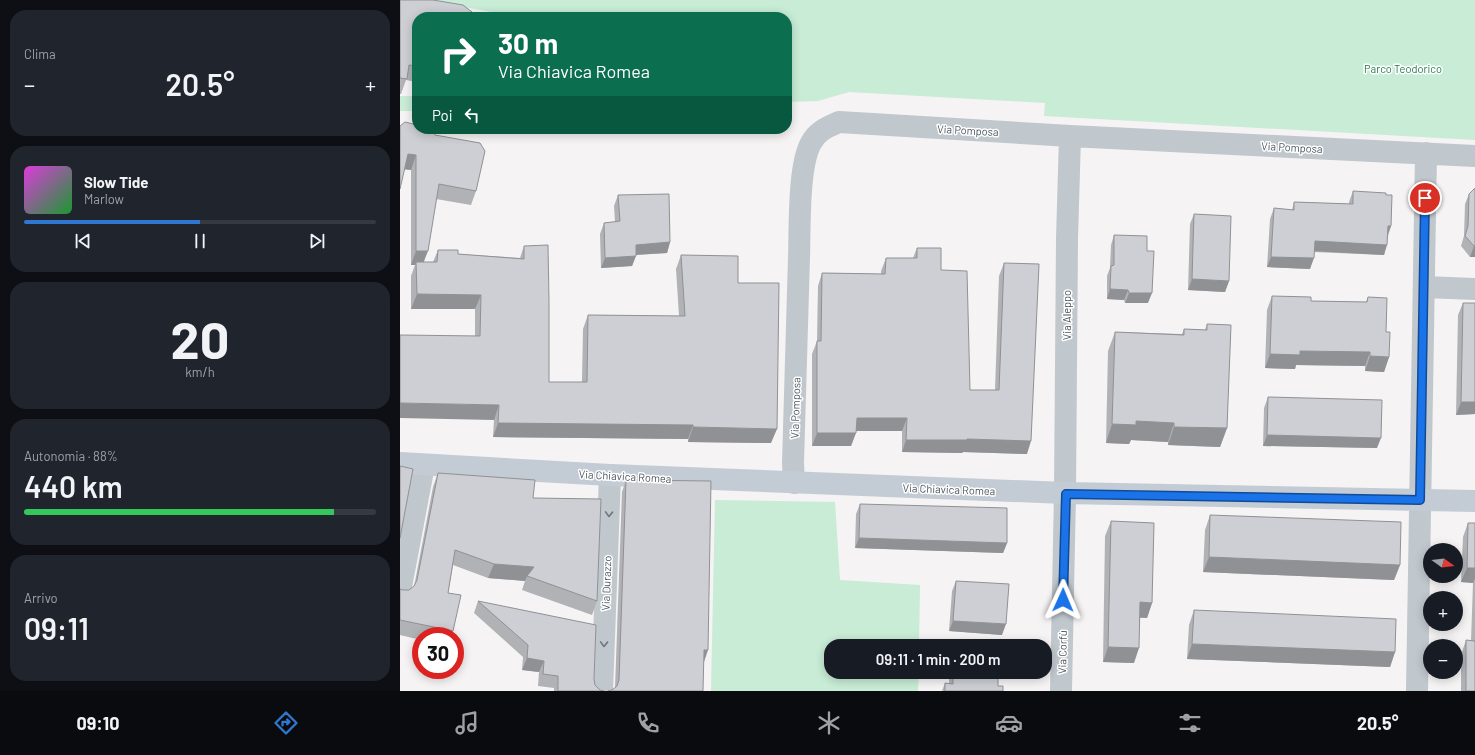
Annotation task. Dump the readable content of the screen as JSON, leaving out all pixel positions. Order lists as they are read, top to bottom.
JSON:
{
  "streets": {
    "street": [
      "Via Pomposa",
      "Via Aleppo",
      "Via Chiavica Romea",
      "Via Durazzo",
      "Via Corfù"
    ]
  },
  "crossings": [
    ["Via Pomposa", "Via Aleppo"],
    ["Via Pomposa", "Via Chiavica Romea"],
    ["Via Aleppo", "Via Chiavica Romea"],
    ["Via Aleppo", "Via Corfù"],
    ["Via Chiavica Romea", "Via Durazzo"],
    ["Via Chiavica Romea", "Via Corfù"]
  ],
  "parks": ["Parco Teodorico"],
  "north": "right",
  "page": {
    "tile": [
      "Clima",
      ["20", "km/h"],
      ["Autonomia · 88%", "440 km"],
      ["Arrivo", "09:11"]
    ],
    "turn": ["30 m", "Via Chiavica Romea"],
    "heat": ["−", "20.5°", "+"],
    "then": "Poi",
    "song": ["Slow Tide", "Marlow"],
    "map_buttons": ["+", "−"],
    "limit": "30",
    "trip": "09:11 · 1 min · 200 m",
    "tabs": ["09:10", "20.5°"]
  }
}
